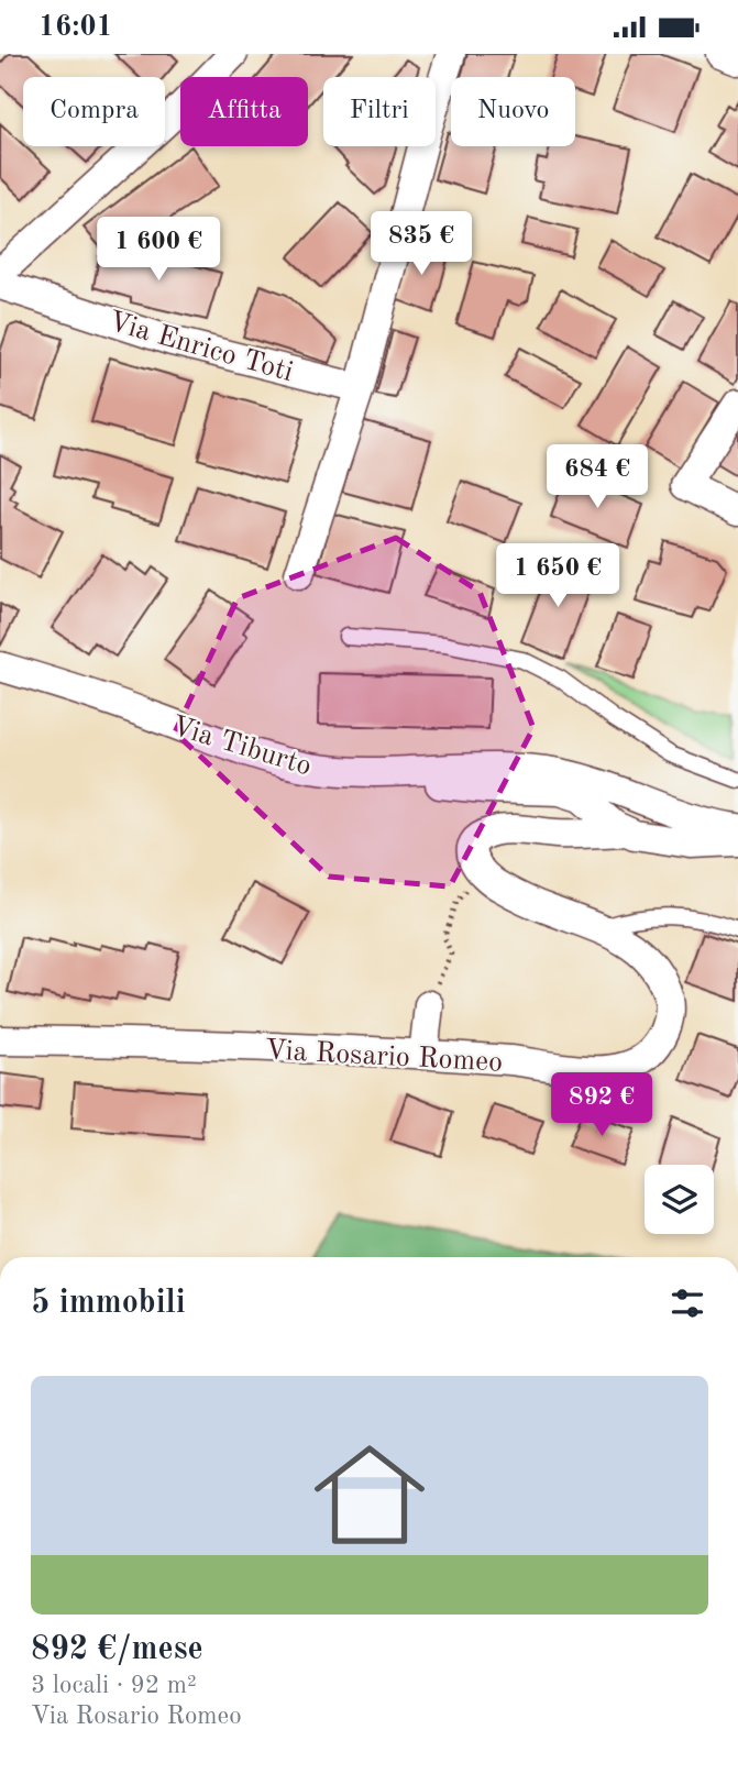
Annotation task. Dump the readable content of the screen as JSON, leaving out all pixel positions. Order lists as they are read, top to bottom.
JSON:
{
  "streets": {
    "street": ["Via Enrico Toti", "Via Tiburto", "Via Rosario Romeo"]
  },
  "page": {
    "status": "16:01",
    "chip": [
      "Compra",
      "Affitta",
      "Filtri",
      "Nuovo"
    ],
    "price": [
      "835 €",
      "1 600 €",
      "684 €",
      "1 650 €",
      "892 €"
    ],
    "heading": "5 immobili",
    "list": [
      {
        "name": "892 €/mese",
        "note": "3 locali · 92 m² · Via Rosario Romeo"
      }
    ]
  }
}
